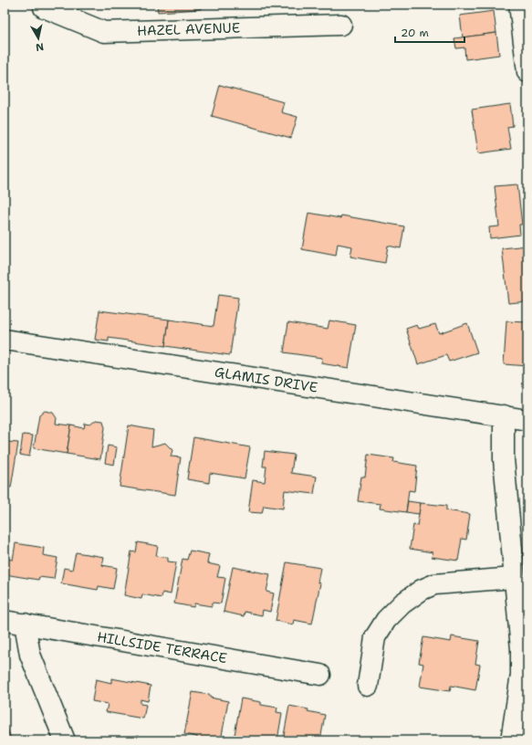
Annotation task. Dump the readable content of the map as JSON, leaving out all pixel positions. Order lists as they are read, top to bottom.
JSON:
{
  "streets": {
    "street": ["HAZEL AVENUE", "GLAMIS DRIVE", "HILLSIDE TERRACE"]
  },
  "scale_bar": "20 m",
  "north": "bottom"
}
